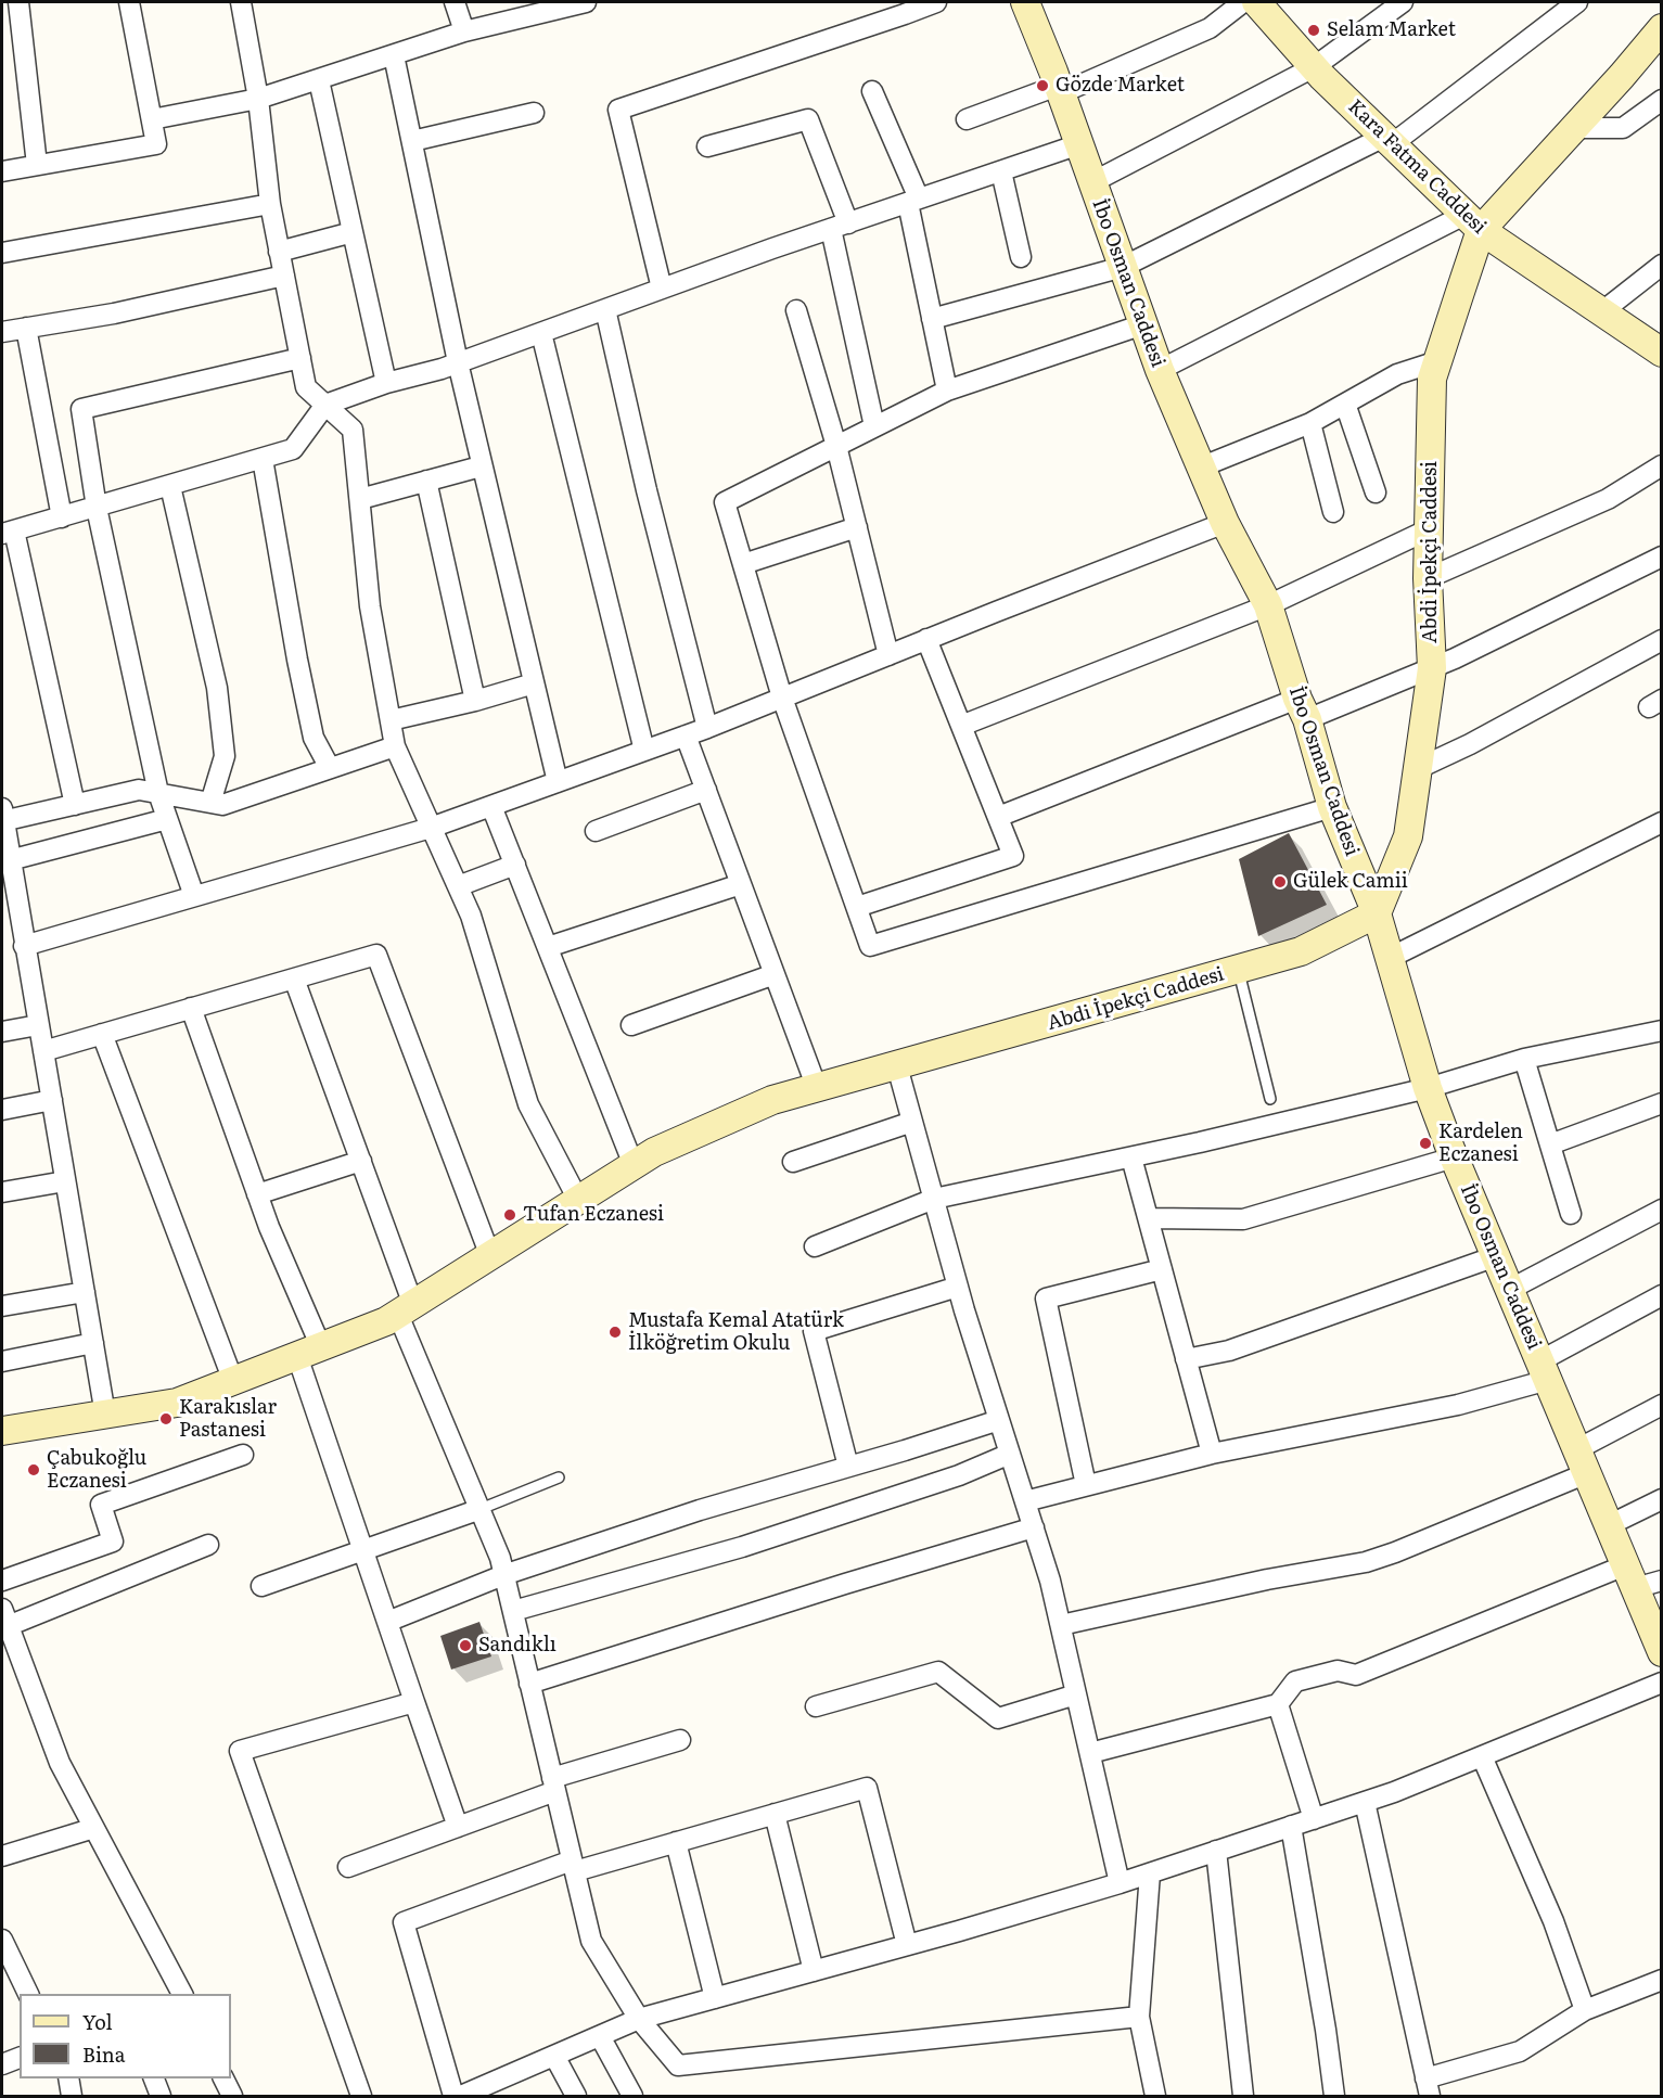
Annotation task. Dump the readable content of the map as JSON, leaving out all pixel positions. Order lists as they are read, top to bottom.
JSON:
{
  "streets": {
    "main road": ["Kara Fatma Caddesi", "İbo Osman Caddesi", "Abdi İpekçi Caddesi"]
  },
  "crossings": [
    ["Kara Fatma Caddesi", "Abdi İpekçi Caddesi"],
    ["İbo Osman Caddesi", "Abdi İpekçi Caddesi"]
  ],
  "places": [
    "Selam Market",
    "Gözde Market",
    "Gülek Camii",
    "Kardelen Eczanesi",
    "Tufan Eczanesi",
    "Mustafa Kemal Atatürk İlköğretim Okulu",
    "Karakıslar Pastanesi",
    "Çabukoğlu Eczanesi",
    "Sandıklı"
  ],
  "legend": ["Yol", "Bina"]
}
